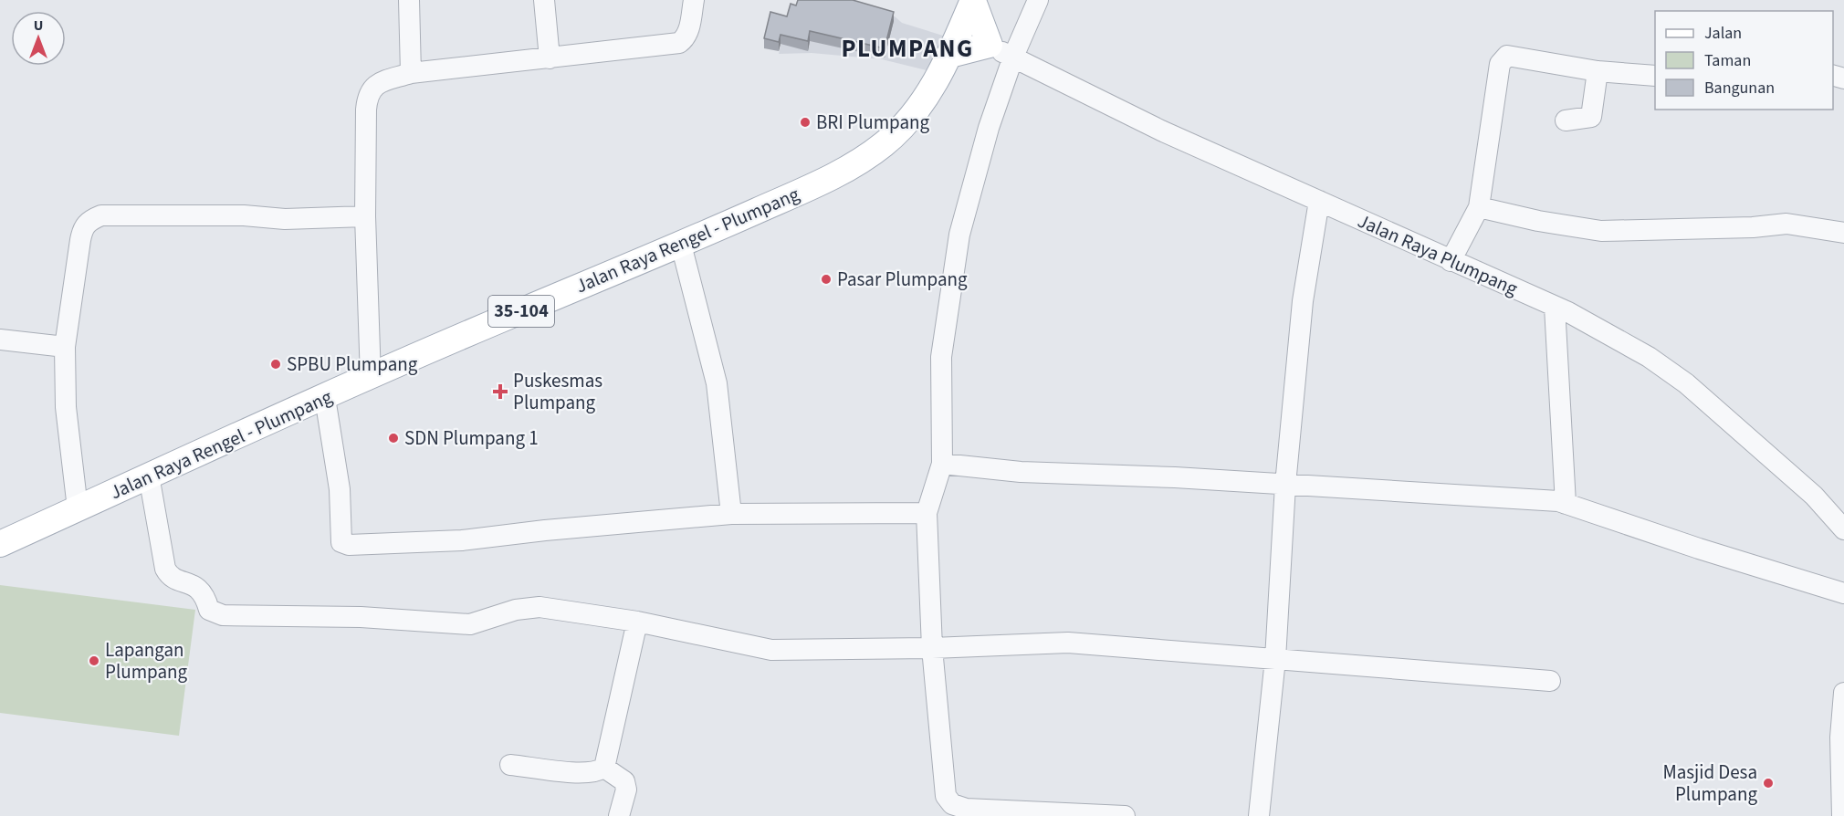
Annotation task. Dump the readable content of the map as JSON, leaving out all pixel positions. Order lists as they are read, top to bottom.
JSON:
{
  "streets": {
    "main road": ["Jalan Raya Rengel - Plumpang", "35-104"],
    "street": ["Jalan Raya Plumpang"]
  },
  "districts": ["PLUMPANG"],
  "places": {
    "other": [
      "BRI Plumpang",
      "Pasar Plumpang",
      "SPBU Plumpang",
      "SDN Plumpang 1",
      "Lapangan Plumpang",
      "Masjid Desa Plumpang"
    ],
    "health": ["Puskesmas Plumpang"]
  },
  "legend": ["Jalan", "Taman", "Bangunan"],
  "north": "top"
}
